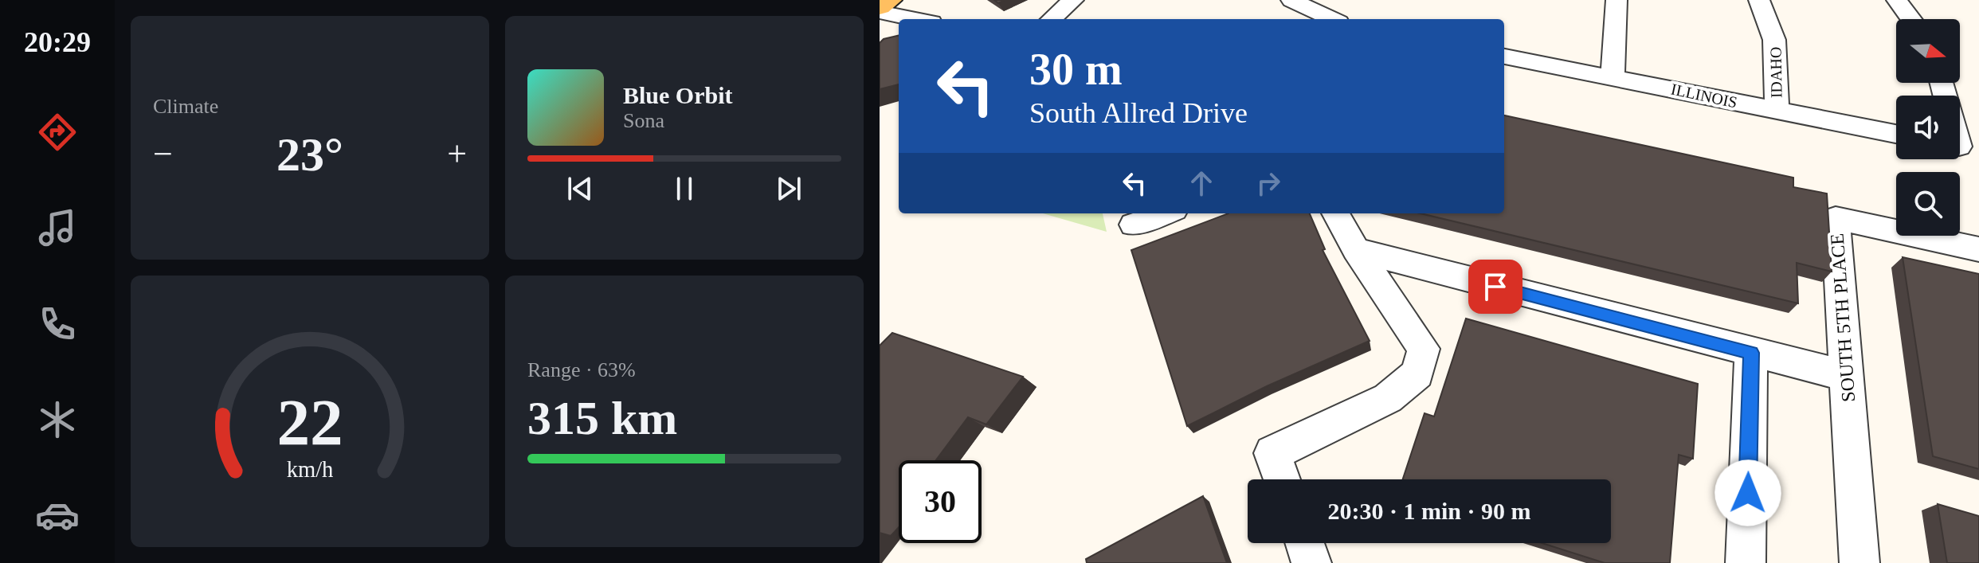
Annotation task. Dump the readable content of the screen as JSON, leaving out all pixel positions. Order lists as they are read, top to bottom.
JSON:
{
  "streets": {
    "street": ["IDAHO", "ILLINOIS", "SOUTH 5TH PLACE"]
  },
  "crossings": [
    ["IDAHO", "ILLINOIS"]
  ],
  "north": "right",
  "page": {
    "tabs": "20:29",
    "tile": [
      "Climate",
      ["Range · 63%", "315 km"]
    ],
    "turn": ["30 m", "South Allred Drive"],
    "song": ["Blue Orbit", "Sona"],
    "heat": ["−", "23°", "+"],
    "limit": "30",
    "trip": "20:30 · 1 min · 90 m",
    "gauge": ["22", "km/h"]
  }
}
